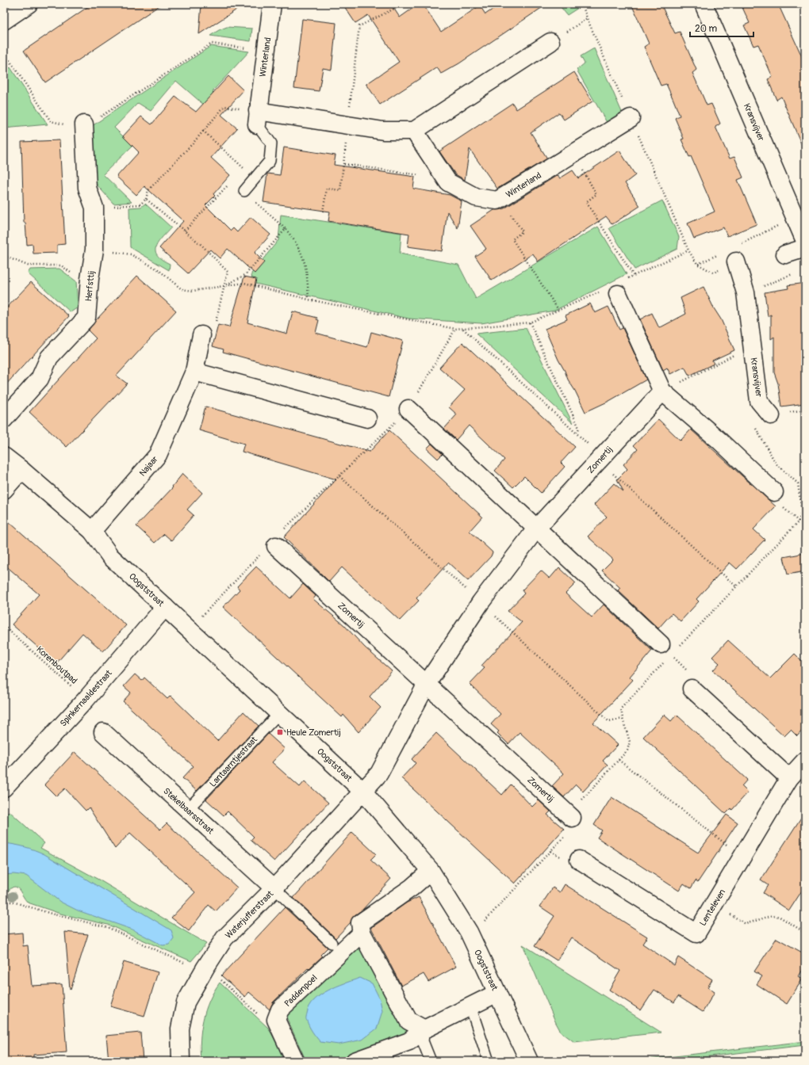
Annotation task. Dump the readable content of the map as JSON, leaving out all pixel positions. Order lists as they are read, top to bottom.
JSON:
{
  "streets": {
    "street": [
      "Winterland",
      "Kransvijver",
      "Herfsttij",
      "Zomertij",
      "Najaar",
      "Oogststraat",
      "Spinkernaaldestraat",
      "Stekelbaarsstraat",
      "Lenteleven",
      "Waterjufferstraat",
      "Paddenpoel"
    ],
    "lane": ["Lantaarntjestraat"],
    "path": ["Korenboutpad"]
  },
  "crossings": [
    ["Zomertij", "Oogststraat"],
    ["Zomertij", "Waterjufferstraat"],
    ["Najaar", "Oogststraat"],
    ["Oogststraat", "Spinkernaaldestraat"],
    ["Oogststraat", "Lantaarntjestraat"],
    ["Oogststraat", "Waterjufferstraat"],
    ["Oogststraat", "Paddenpoel"],
    ["Korenboutpad", "Spinkernaaldestraat"],
    ["Lantaarntjestraat", "Stekelbaarsstraat"],
    ["Stekelbaarsstraat", "Waterjufferstraat"]
  ],
  "places": {
    "transit": ["Heule Zomertij"]
  },
  "scale_bar": "20 m"
}
